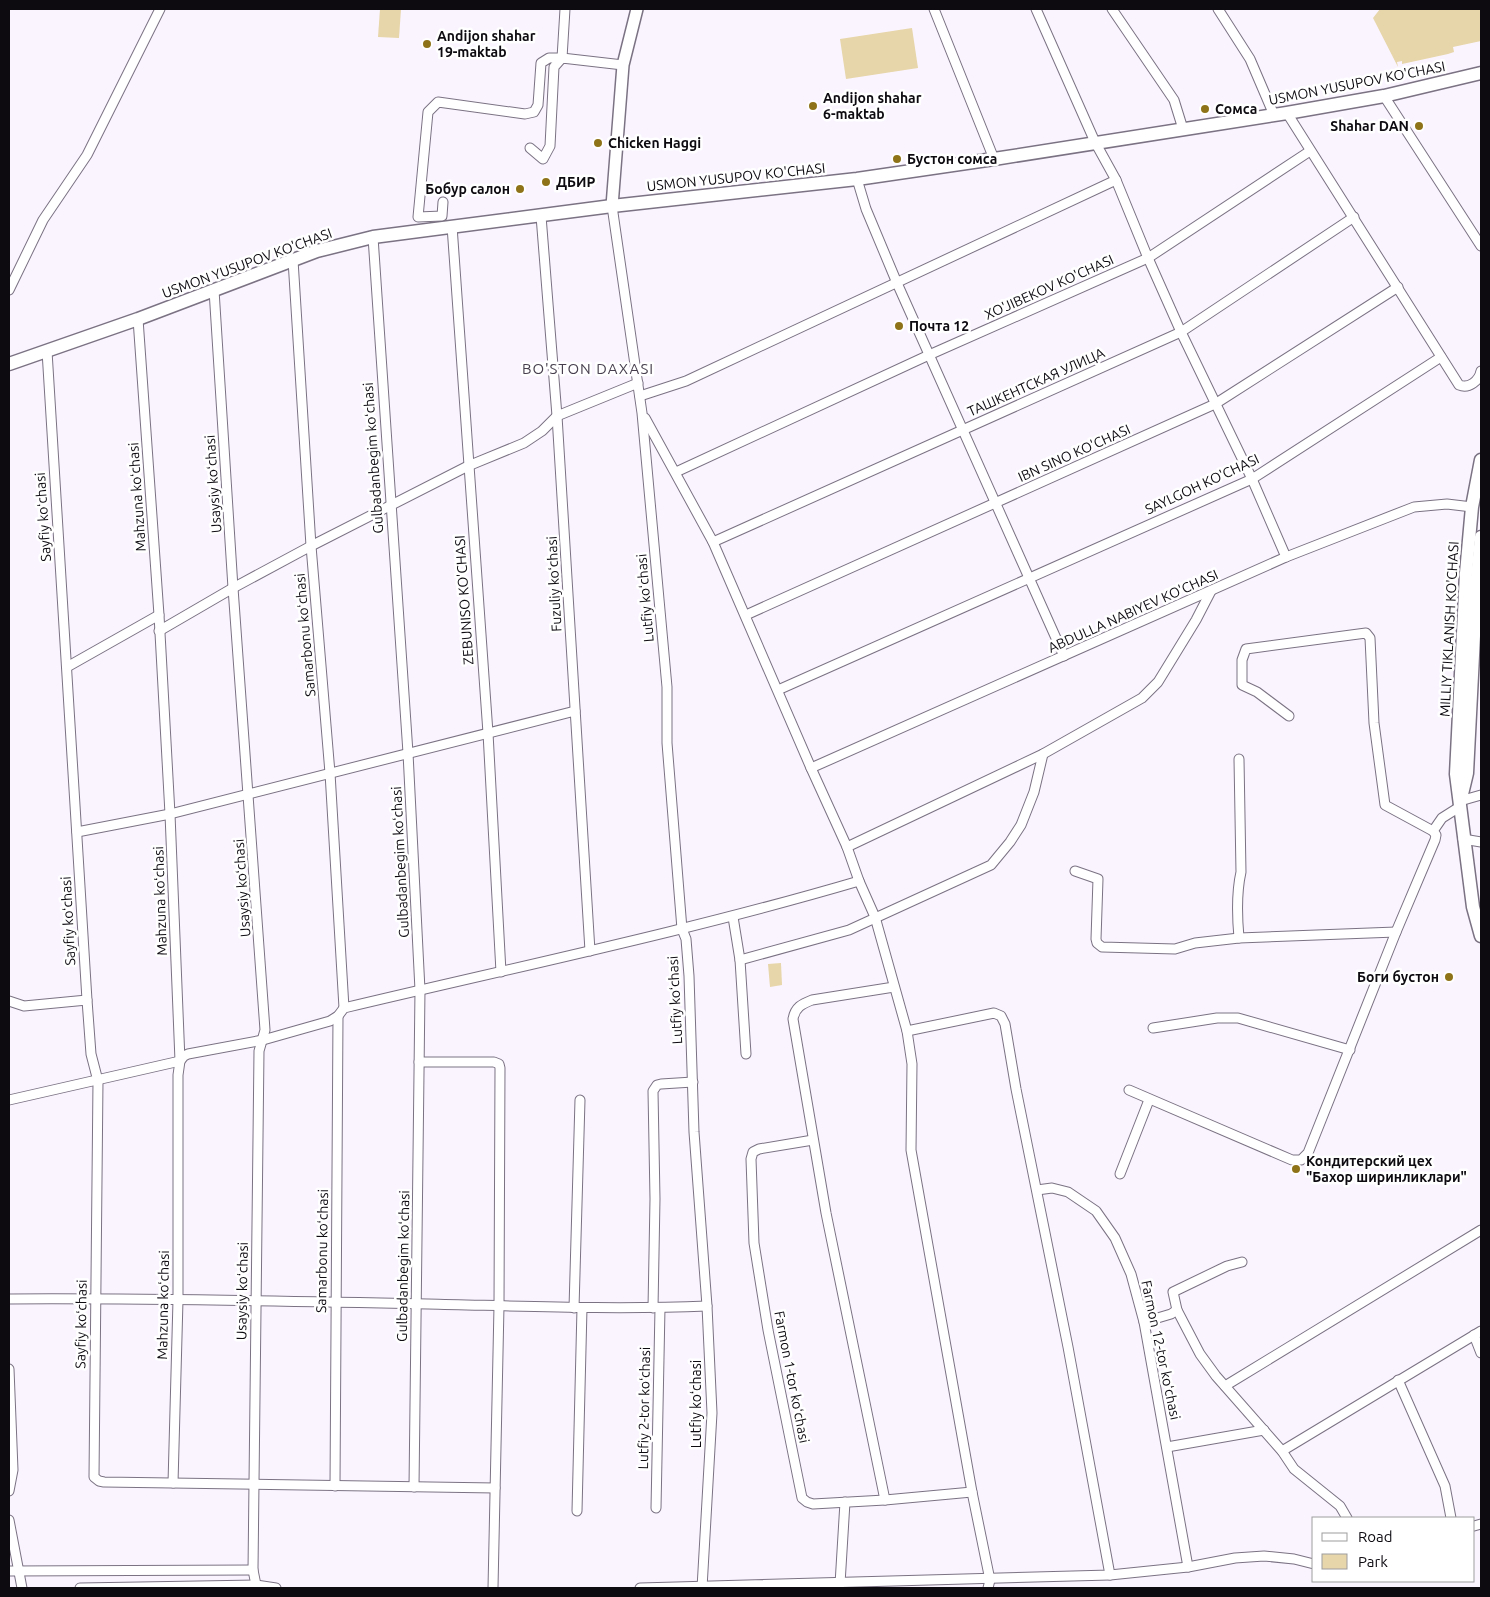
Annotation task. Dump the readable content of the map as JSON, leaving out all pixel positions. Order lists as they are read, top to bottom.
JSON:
{
  "streets": {
    "main road": ["USMON YUSUPOV KO'CHASI", "MILLIY TIKLANISH KO'CHASI"],
    "street": [
      "XO'JIBEKOV KO'CHASI",
      "ТАШКЕНТСКАЯ УЛИЦА",
      "IBN SINO KO'CHASI",
      "Gulbadanbegim koʻchasi",
      "Usaysiy koʻchasi",
      "SAYLGOH KO'CHASI",
      "Mahzuna koʻchasi",
      "Sayfiy koʻchasi",
      "Fuzuliy koʻchasi",
      "Lutfiy koʻchasi",
      "ZEBUNISO KO'CHASI",
      "ABDULLA NABIYEV KO'CHASI",
      "Samarbonu koʻchasi",
      "Farmon 12-tor koʻchasi",
      "Farmon 1-tor koʻchasi",
      "Lutfiy 2-tor koʻchasi"
    ]
  },
  "crossings": [
    ["USMON YUSUPOV KO'CHASI", "Gulbadanbegim koʻchasi"],
    ["USMON YUSUPOV KO'CHASI", "Usaysiy koʻchasi"],
    ["USMON YUSUPOV KO'CHASI", "Mahzuna koʻchasi"],
    ["USMON YUSUPOV KO'CHASI", "Sayfiy koʻchasi"],
    ["USMON YUSUPOV KO'CHASI", "Fuzuliy koʻchasi"],
    ["USMON YUSUPOV KO'CHASI", "Lutfiy koʻchasi"],
    ["USMON YUSUPOV KO'CHASI", "ZEBUNISO KO'CHASI"],
    ["USMON YUSUPOV KO'CHASI", "Samarbonu koʻchasi"],
    ["Mahzuna koʻchasi", "Sayfiy koʻchasi"],
    ["Lutfiy koʻchasi", "Lutfiy 2-tor koʻchasi"],
    ["ABDULLA NABIYEV KO'CHASI", "MILLIY TIKLANISH KO'CHASI"]
  ],
  "districts": ["BO'STON DAXASI"],
  "places": [
    "Andijon shahar 19-maktab",
    "Andijon shahar 6-maktab",
    "Сомса",
    "Shahar DAN",
    "Chicken Haggi",
    "Бустон сомса",
    "ДБИР",
    "Бобур салон",
    "Почта 12",
    "Боги бустон",
    "Кондитерский цех \"Бахор ширинликлари\""
  ],
  "legend": ["Road", "Park"]
}
